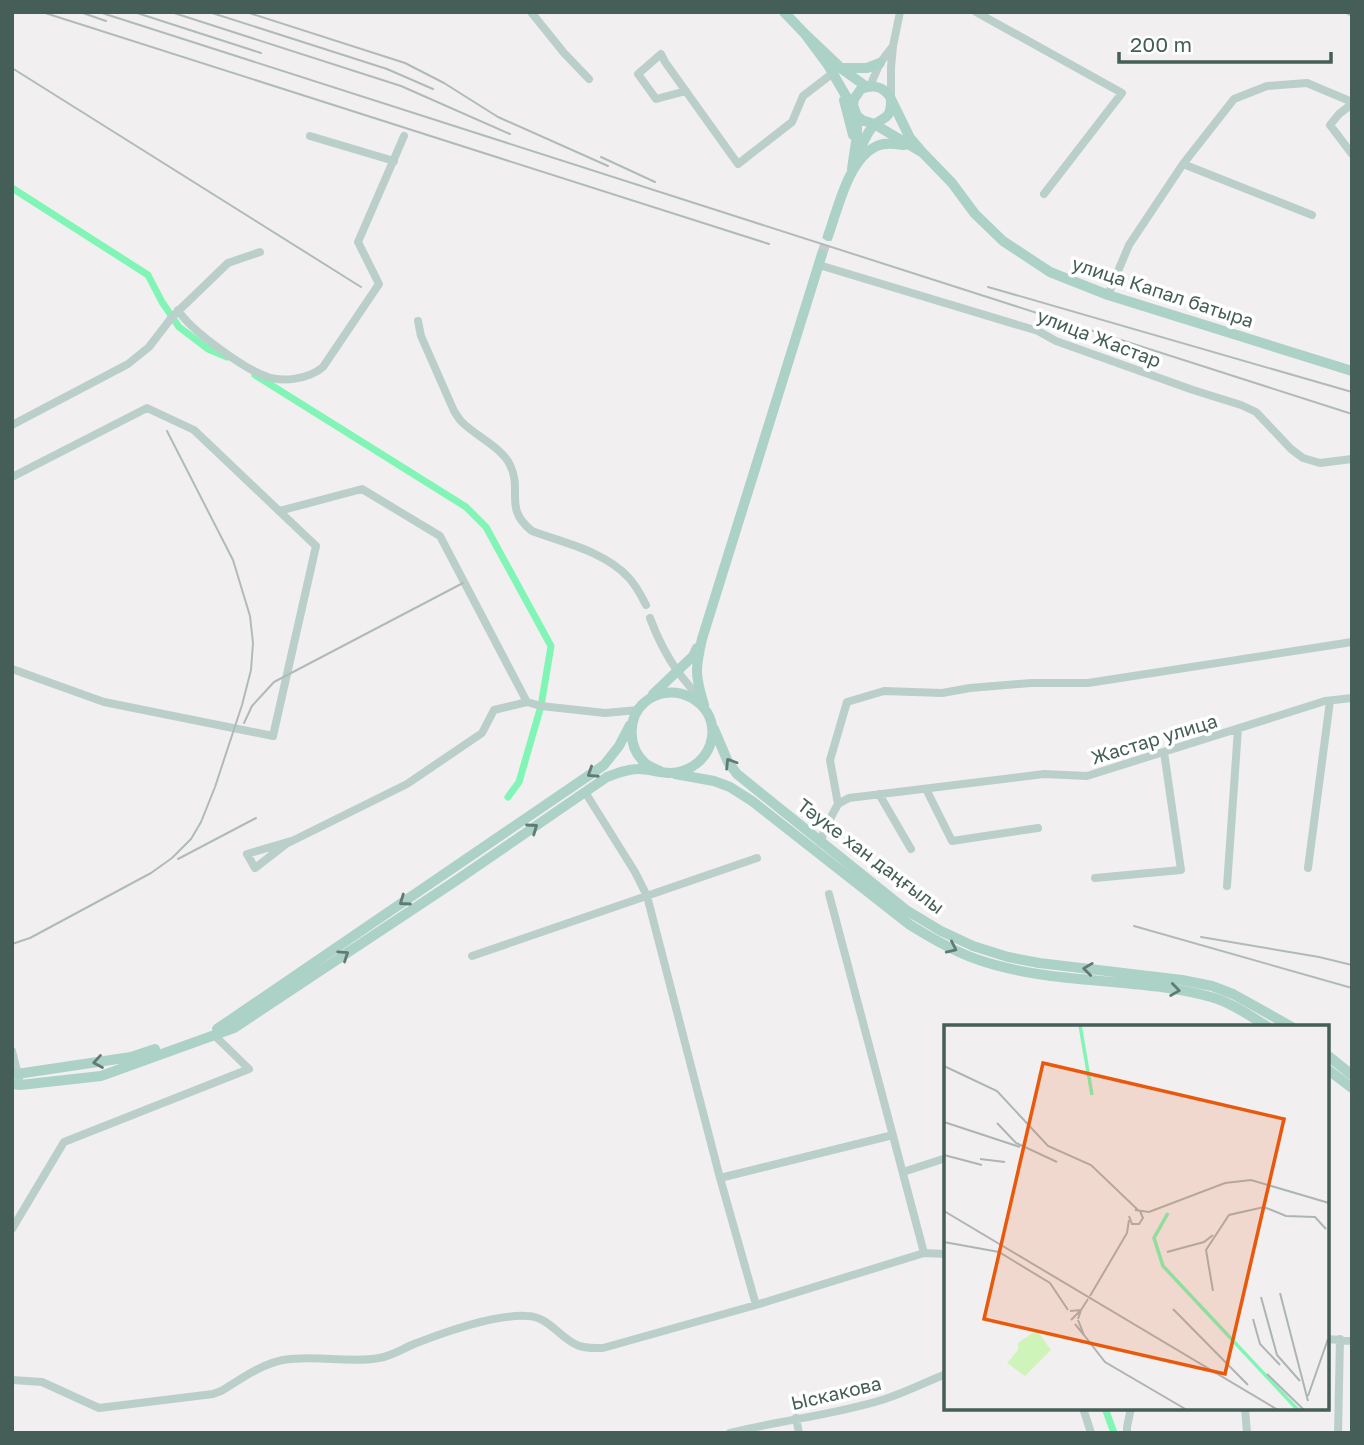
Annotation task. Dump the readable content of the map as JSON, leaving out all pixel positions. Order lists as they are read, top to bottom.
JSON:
{
  "streets": {
    "main road": ["улица Капал батыра", "Тәуке хан даңғылы"],
    "street": ["улица Жастар", "Жастар улица", "Ыскакова"]
  },
  "scale_bar": "200 m"
}
